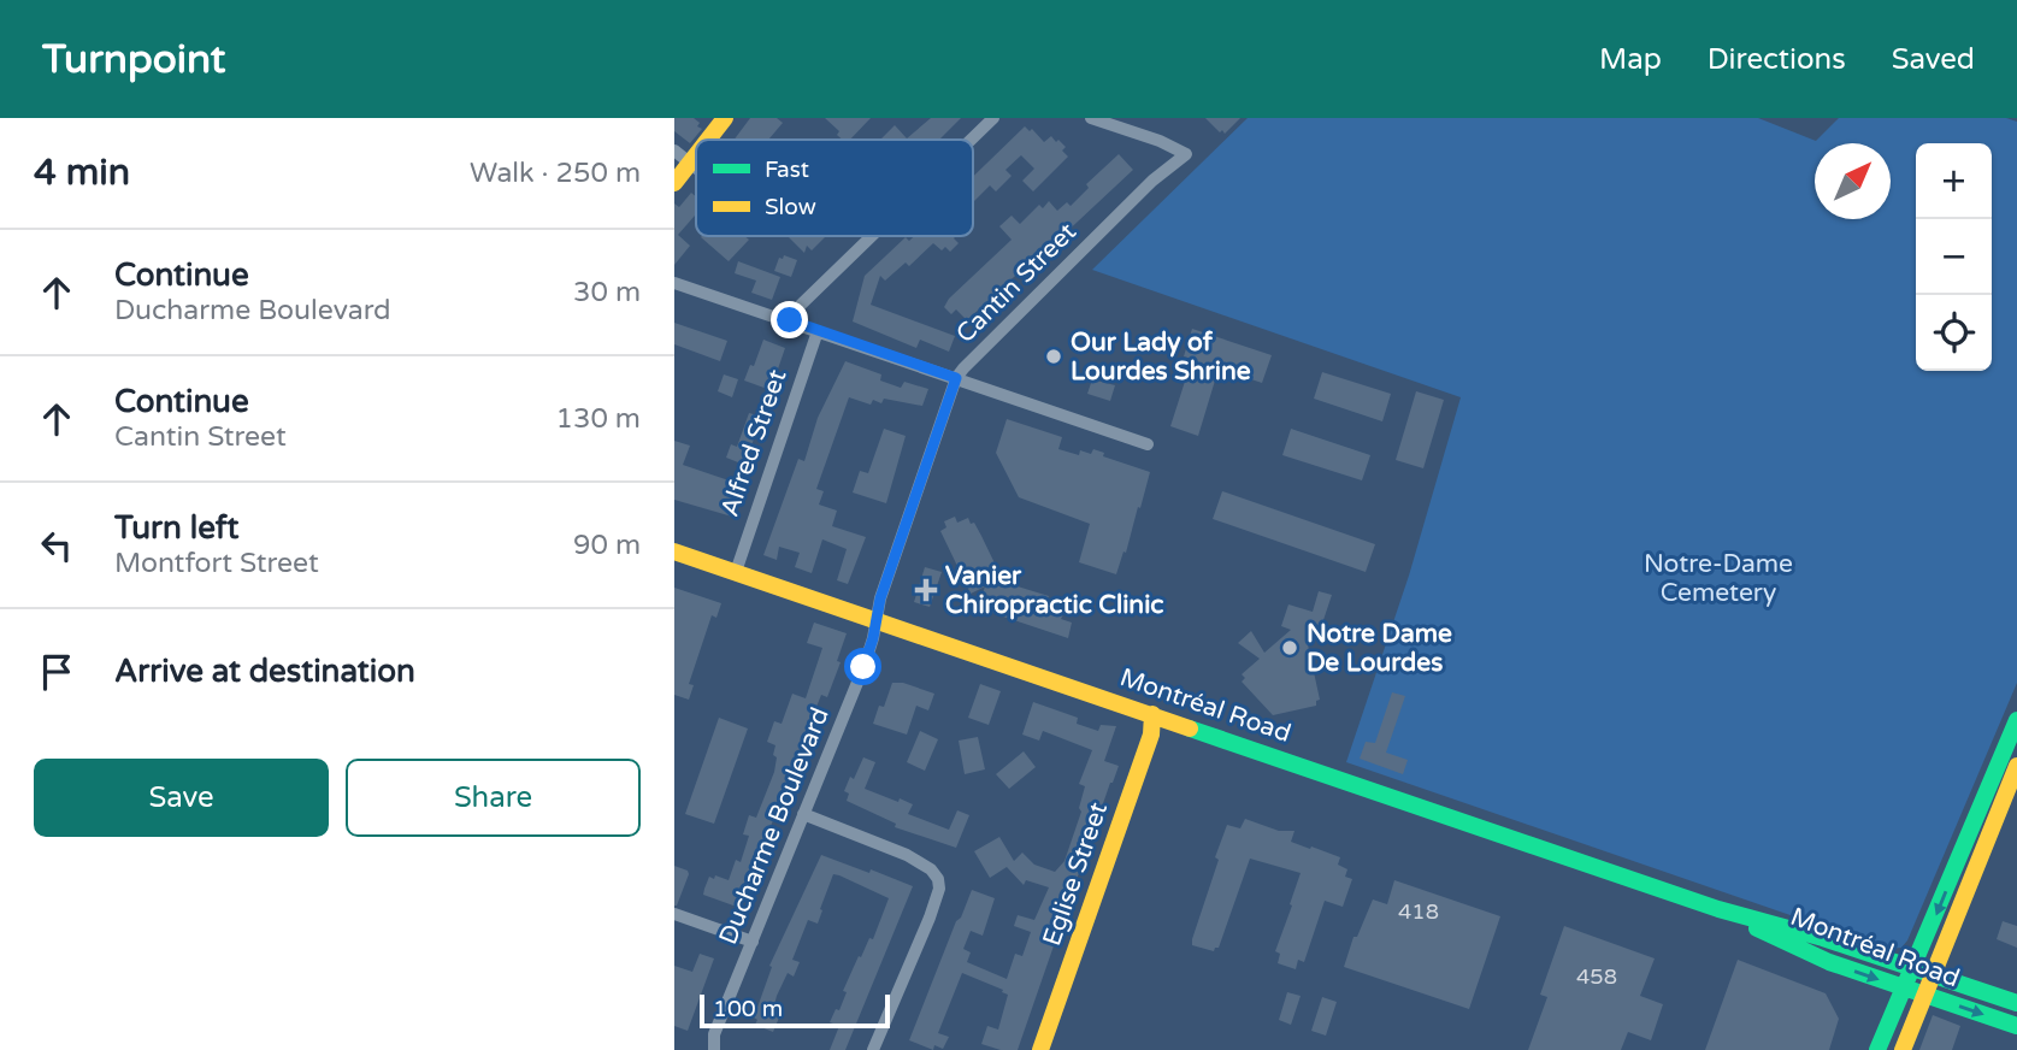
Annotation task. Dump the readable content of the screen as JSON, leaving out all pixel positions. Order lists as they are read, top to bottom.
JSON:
{
  "streets": {
    "main road": ["Montréal Road", "Eglise Street"],
    "street": ["Cantin Street", "Alfred Street", "Ducharme Boulevard"]
  },
  "crossings": [
    ["Cantin Street", "Montréal Road"],
    ["Cantin Street", "Ducharme Boulevard"],
    ["Alfred Street", "Montréal Road"],
    ["Montréal Road", "Ducharme Boulevard"],
    ["Montréal Road", "Eglise Street"]
  ],
  "parks": ["Notre-Dame Cemetery"],
  "places": {
    "other": ["Our Lady of Lourdes Shrine", "Notre Dame De Lourdes"],
    "health": ["Vanier Chiropractic Clinic"]
  },
  "house_numbers": ["418", "458"],
  "legend": ["Fast", "Slow"],
  "scale_bar": "100 m",
  "north": "top right",
  "page": {
    "header": "Turnpoint",
    "nav": ["Map", "Directions", "Saved"],
    "heading": ["4 min", "Walk · 250 m"],
    "map_buttons": ["+", "−"],
    "list": [
      ["Continue", "Ducharme Boulevard", "30 m"],
      ["Continue", "Cantin Street", "130 m"],
      ["Turn left", "Montfort Street", "90 m"],
      "Arrive at destination"
    ],
    "buttons": ["Save", "Share"],
    "scale": "100 m"
  }
}
